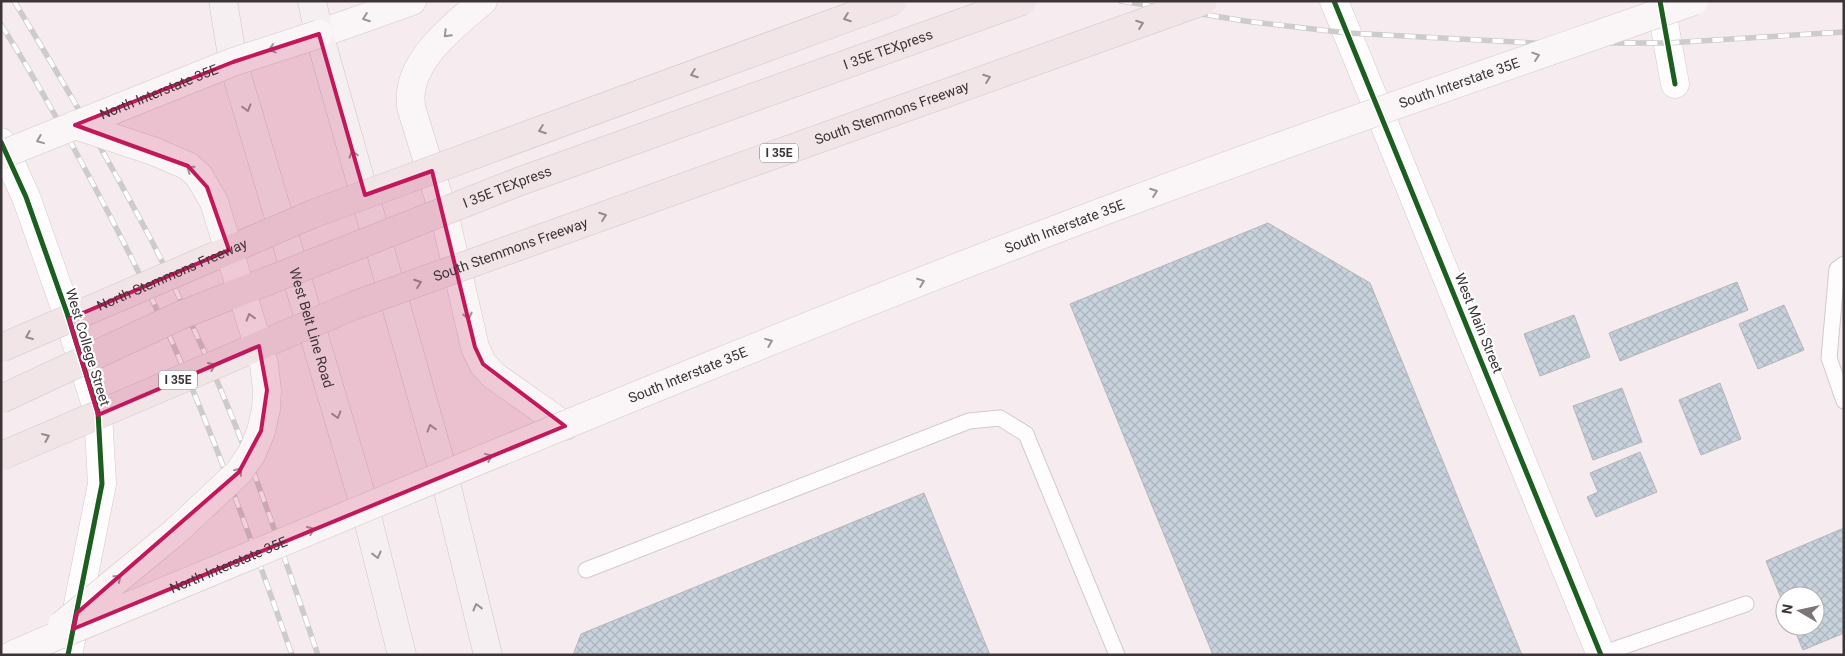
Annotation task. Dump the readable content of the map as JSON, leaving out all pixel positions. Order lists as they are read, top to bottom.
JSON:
{
  "streets": {
    "highway": [
      "I 35E TEXpress",
      "South Stemmons Freeway",
      "I 35E",
      "North Stemmons Freeway"
    ],
    "main road": ["South Interstate 35E", "North Interstate 35E", "West Belt Line Road"],
    "street": ["West Main Street", "West College Street"]
  },
  "crossings": [
    ["South Interstate 35E", "North Interstate 35E"],
    ["North Interstate 35E", "West Belt Line Road"]
  ],
  "one_way": ["South Interstate 35E", "South Stemmons Freeway", "North Stemmons Freeway"],
  "north": "left"
}
